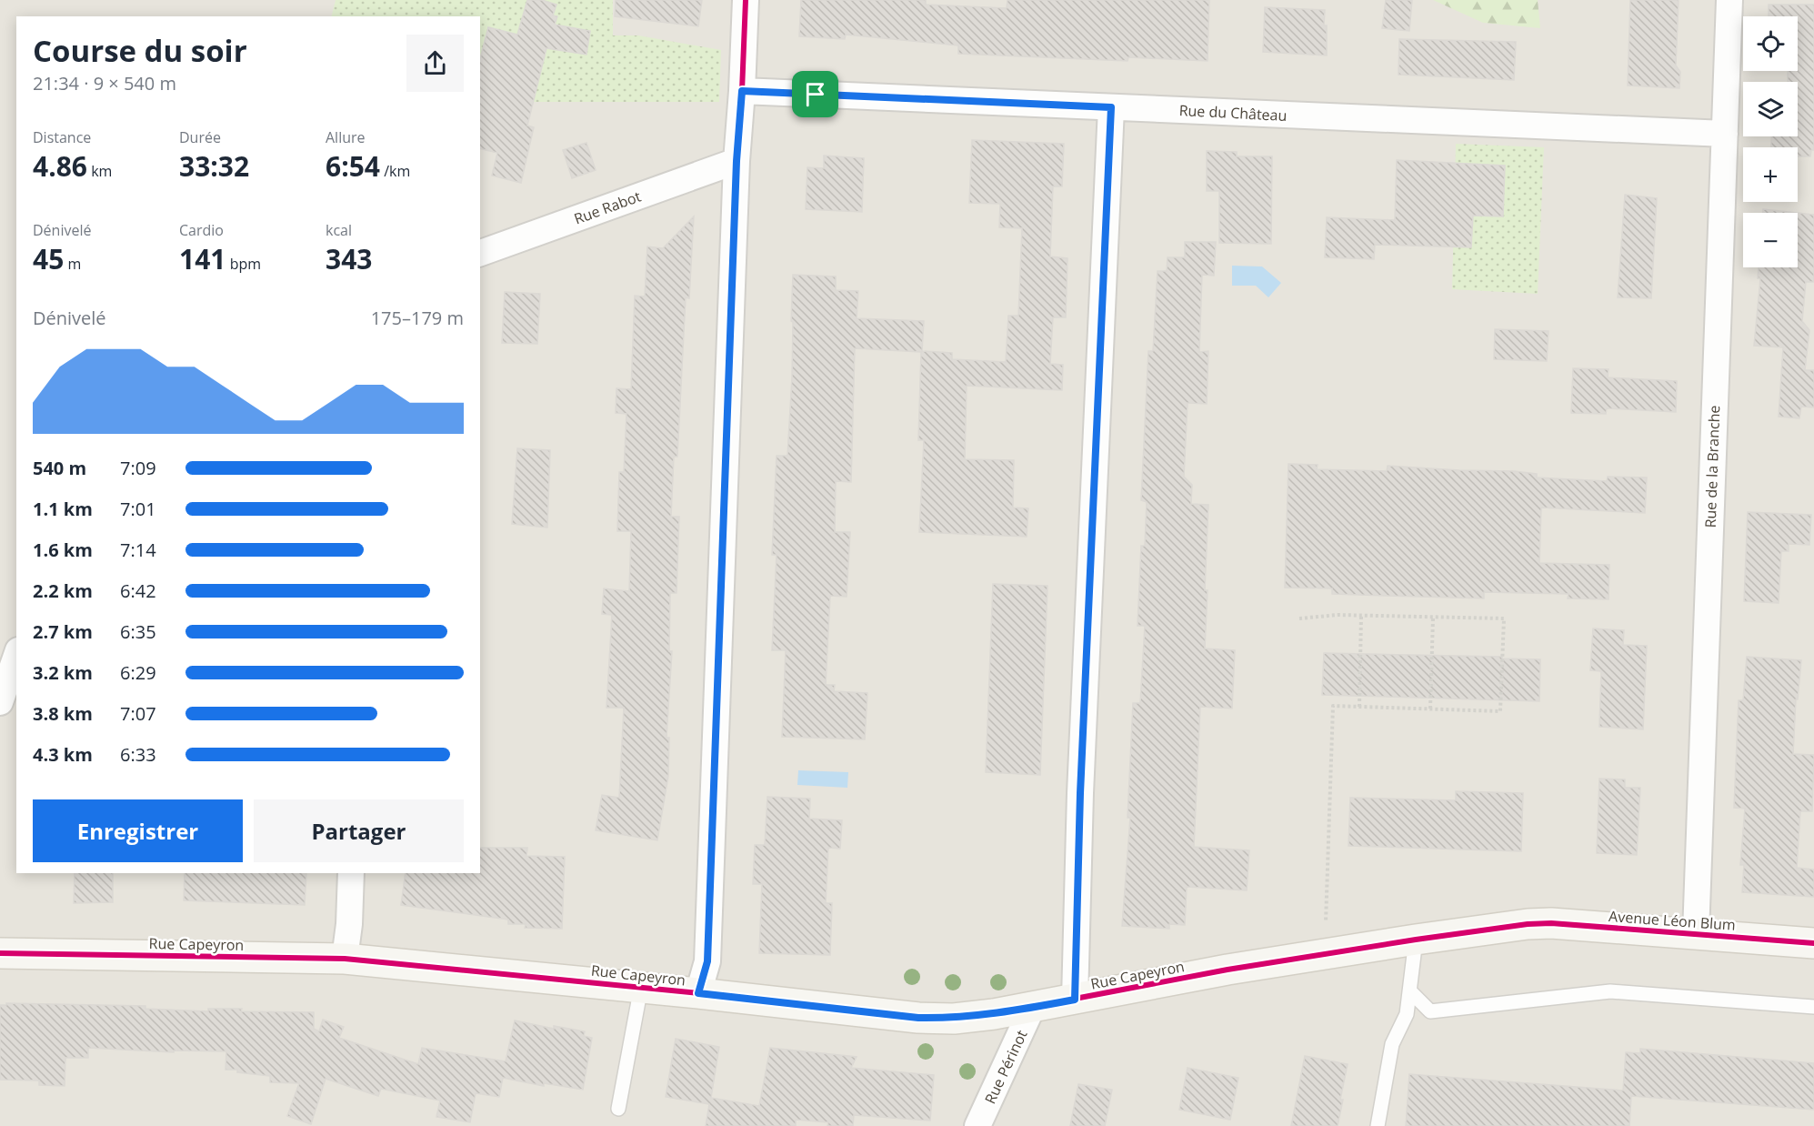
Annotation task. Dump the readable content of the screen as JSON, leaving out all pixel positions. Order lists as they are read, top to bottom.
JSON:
{
  "streets": {
    "street": [
      "Rue du Château",
      "Rue Rabot",
      "Rue de la Branche",
      "Avenue Léon Blum",
      "Rue Capeyron",
      "Rue Périnot"
    ]
  },
  "crossings": [
    ["Rue du Château", "Rue de la Branche"],
    ["Rue de la Branche", "Avenue Léon Blum"],
    ["Avenue Léon Blum", "Rue Capeyron"],
    ["Rue Capeyron", "Rue Périnot"]
  ],
  "page": {
    "map_buttons": ["+", "−"],
    "heading": ["Course du soir", "21:34 · 9 × 540 m"],
    "stats": [
      ["Distance", "4.86 km"],
      ["Durée", "33:32"],
      ["Allure", "6:54 /km"],
      ["Dénivelé", "45 m"],
      ["Cardio", "141 bpm"],
      ["kcal", "343"]
    ],
    "chart": ["Dénivelé", "175–179 m"],
    "list": [
      {
        "name": "540 m",
        "note": "7:09"
      },
      {
        "name": "1.1 km",
        "note": "7:01"
      },
      {
        "name": "1.6 km",
        "note": "7:14"
      },
      {
        "name": "2.2 km",
        "note": "6:42"
      },
      {
        "name": "2.7 km",
        "note": "6:35"
      },
      {
        "name": "3.2 km",
        "note": "6:29"
      },
      {
        "name": "3.8 km",
        "note": "7:07"
      },
      {
        "name": "4.3 km",
        "note": "6:33"
      }
    ],
    "buttons": ["Enregistrer", "Partager"]
  }
}
